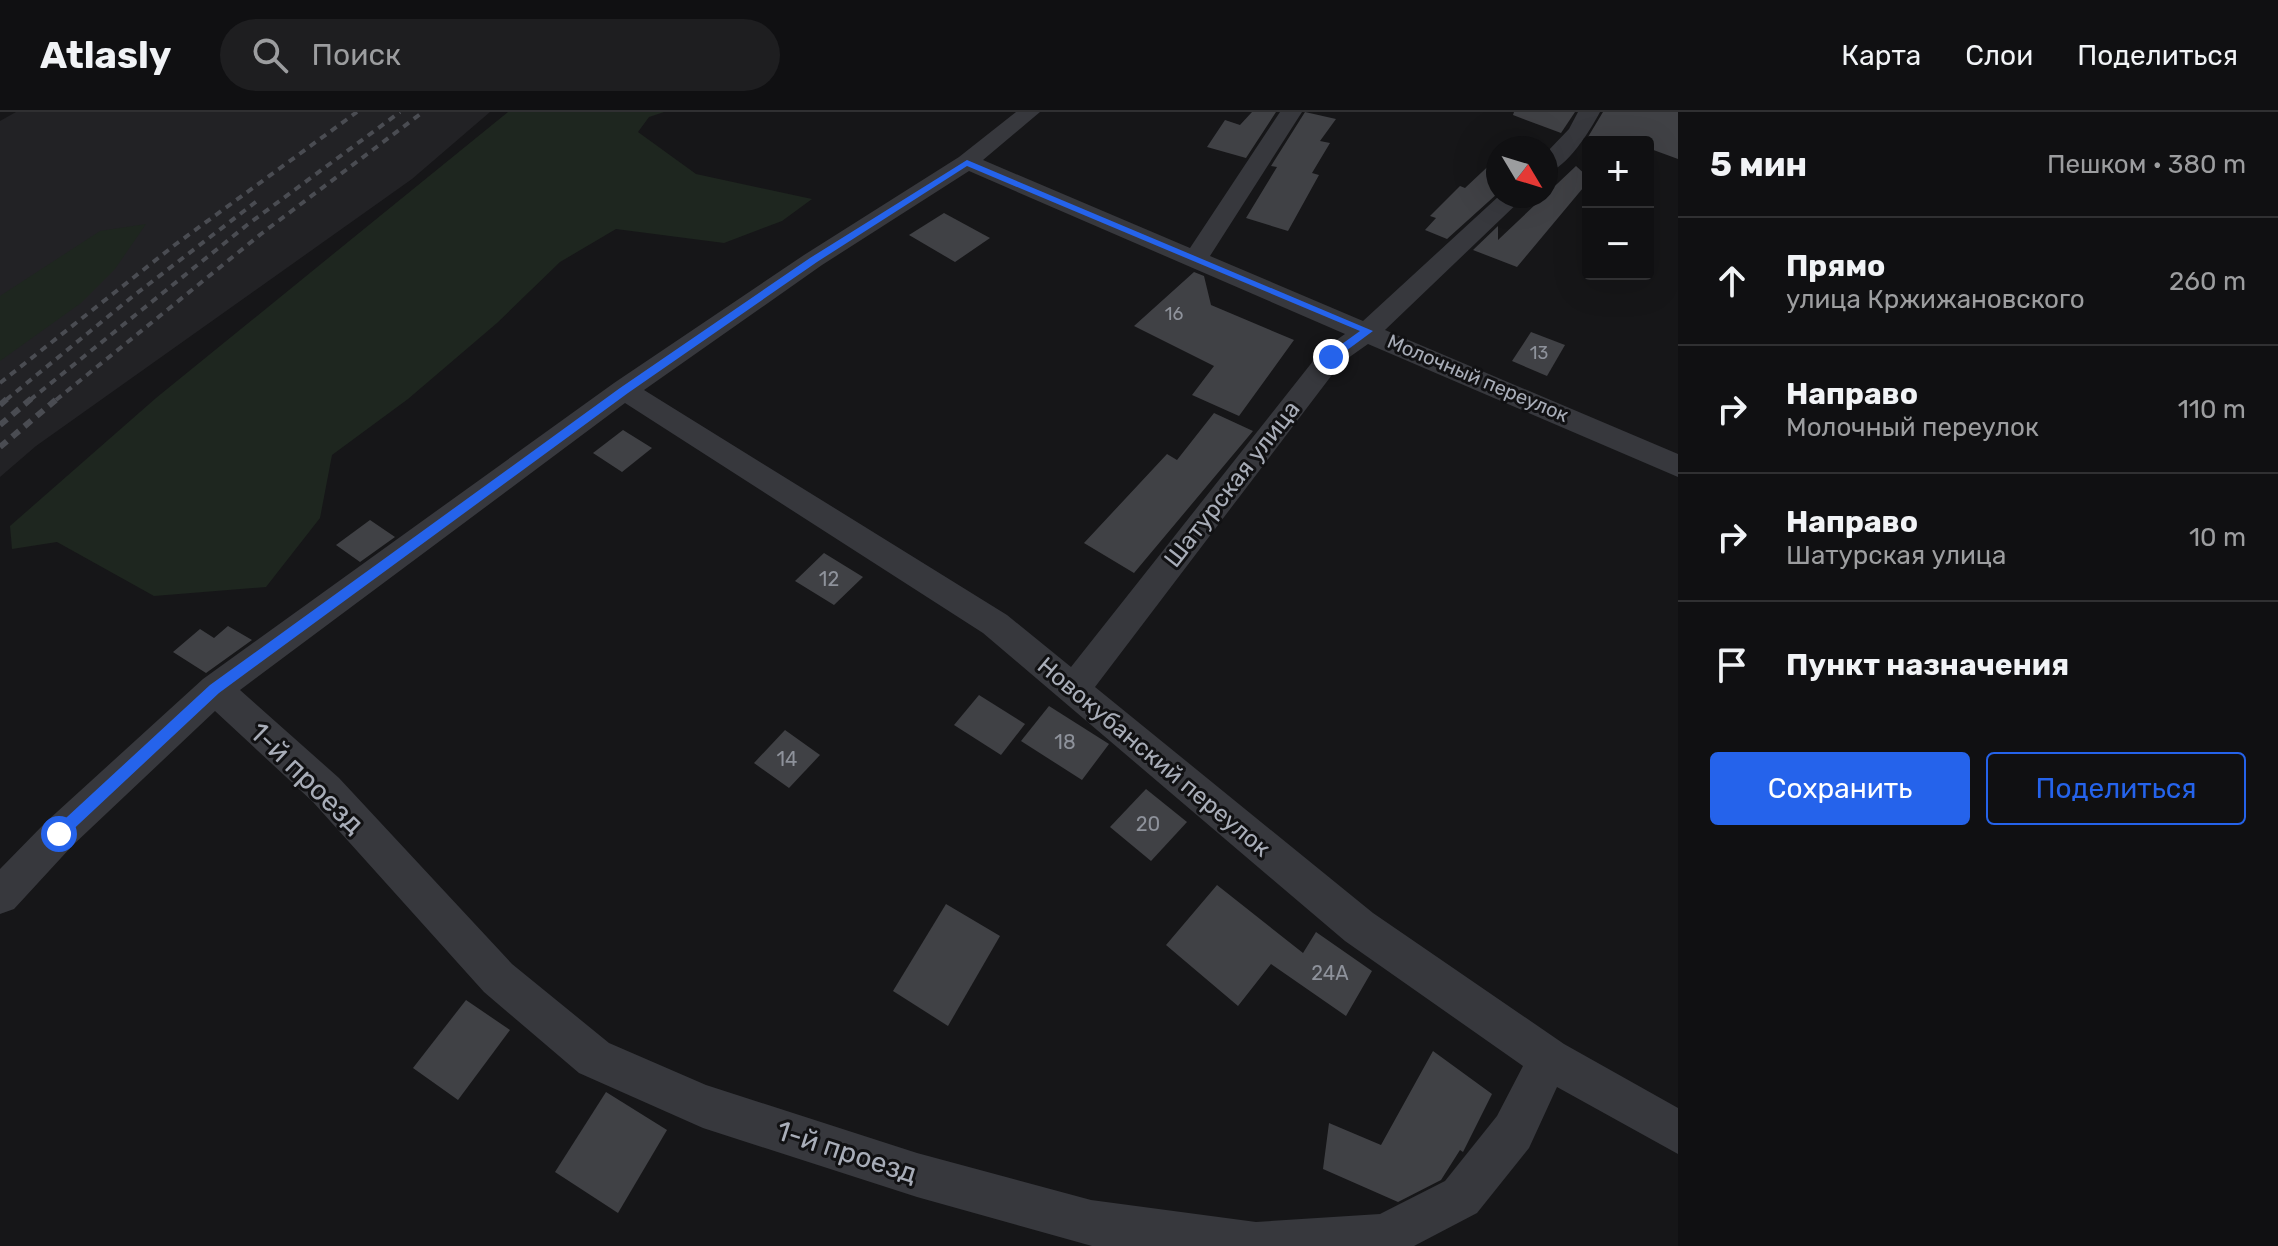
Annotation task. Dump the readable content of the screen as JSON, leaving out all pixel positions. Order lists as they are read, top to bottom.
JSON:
{
  "streets": {
    "street": [
      "Молочный переулок",
      "Шатурская улица",
      "Новокубанский переулок",
      "1-й проезд"
    ]
  },
  "crossings": [
    ["Молочный переулок", "Шатурская улица"],
    ["Шатурская улица", "Новокубанский переулок"],
    ["Новокубанский переулок", "1-й проезд"]
  ],
  "house_numbers": [
    "16",
    "13",
    "12",
    "18",
    "14",
    "20",
    "24А"
  ],
  "north": "bottom right",
  "page": {
    "header": "Atlasly",
    "search": "Поиск",
    "nav": ["Карта", "Слои", "Поделиться"],
    "heading": ["5 мин", "Пешком · 380 m"],
    "map_buttons": ["+", "−"],
    "list": [
      ["Прямо", "улица Кржижановского", "260 m"],
      ["Направо", "Молочный переулок", "110 m"],
      ["Направо", "Шатурская улица", "10 m"],
      "Пункт назначения"
    ],
    "buttons": ["Сохранить", "Поделиться"]
  }
}
